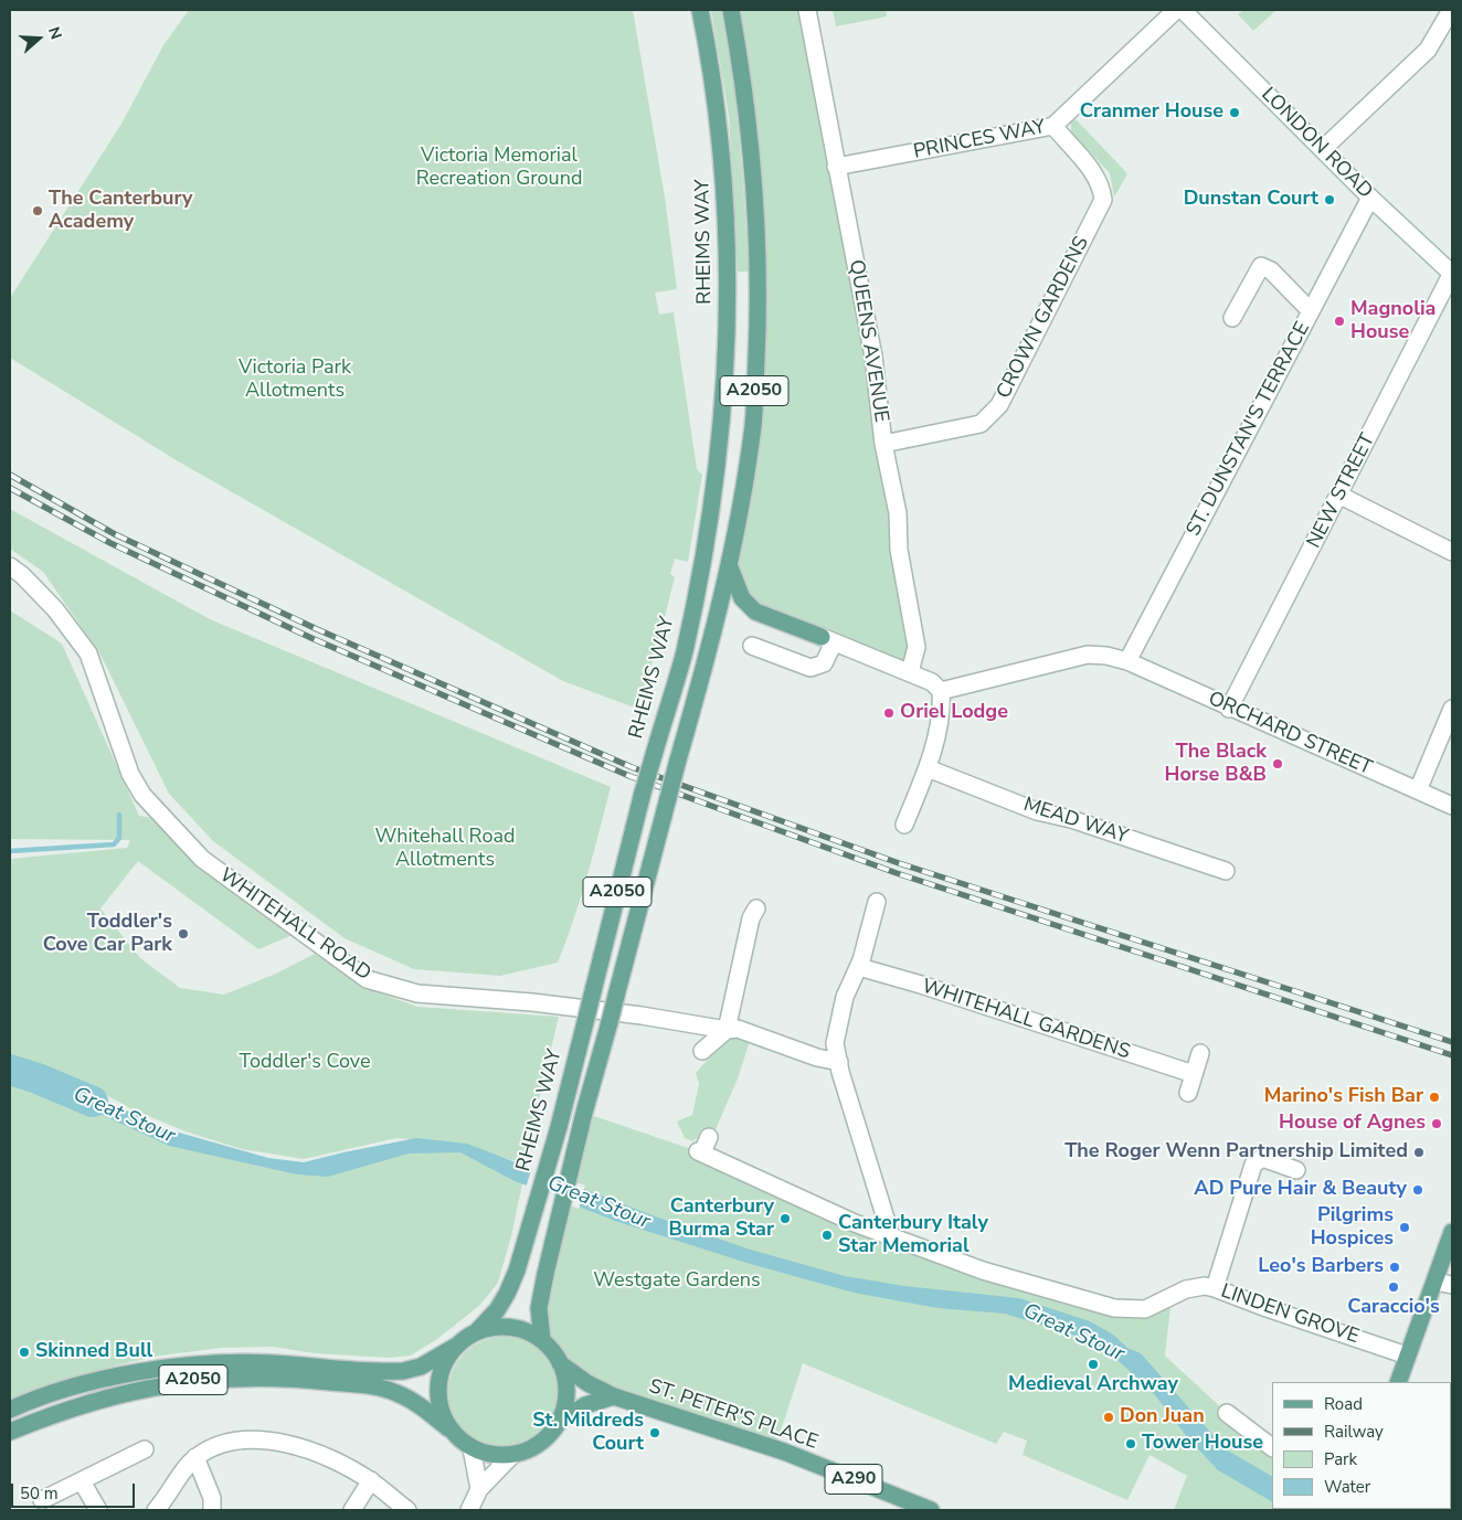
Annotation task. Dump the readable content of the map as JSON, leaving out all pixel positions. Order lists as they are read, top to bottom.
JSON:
{
  "streets": {
    "main road": [
      "RHEIMS WAY",
      "A2050",
      "ST. PETER'S PLACE",
      "A290"
    ],
    "street": [
      "PRINCES WAY",
      "LONDON ROAD",
      "CROWN GARDENS",
      "QUEENS AVENUE",
      "ST. DUNSTAN'S TERRACE",
      "NEW STREET",
      "ORCHARD STREET",
      "MEAD WAY",
      "WHITEHALL ROAD",
      "WHITEHALL GARDENS",
      "LINDEN GROVE"
    ]
  },
  "crossings": [
    ["PRINCES WAY", "CROWN GARDENS"],
    ["PRINCES WAY", "QUEENS AVENUE"],
    ["LONDON ROAD", "ST. DUNSTAN'S TERRACE"],
    ["LONDON ROAD", "NEW STREET"],
    ["RHEIMS WAY", "A2050"],
    ["RHEIMS WAY", "ST. PETER'S PLACE"],
    ["CROWN GARDENS", "QUEENS AVENUE"],
    ["A2050", "ST. PETER'S PLACE"],
    ["ST. DUNSTAN'S TERRACE", "ORCHARD STREET"],
    ["NEW STREET", "ORCHARD STREET"]
  ],
  "water": ["Great Stour"],
  "parks": [
    "Victoria Memorial Recreation Ground",
    "Victoria Park Allotments",
    "Whitehall Road Allotments",
    "Toddler's Cove",
    "Westgate Gardens"
  ],
  "places": [
    "Cranmer House",
    "Dunstan Court",
    "The Canterbury Academy",
    "Magnolia House",
    "Oriel Lodge",
    "The Black Horse B&B",
    "Toddler's Cove Car Park",
    "Marino's Fish Bar",
    "House of Agnes",
    "The Roger Wenn Partnership Limited",
    "AD Pure Hair & Beauty",
    "Canterbury Burma Star",
    "Pilgrims Hospices",
    "Canterbury Italy Star Memorial",
    "Leo's Barbers",
    "Caraccio's",
    "Skinned Bull",
    "Medieval Archway",
    "Don Juan",
    "St. Mildreds Court",
    "Tower House"
  ],
  "legend": [
    "Road",
    "Railway",
    "Park",
    "Water"
  ],
  "scale_bar": "50 m",
  "north": "right"
}
